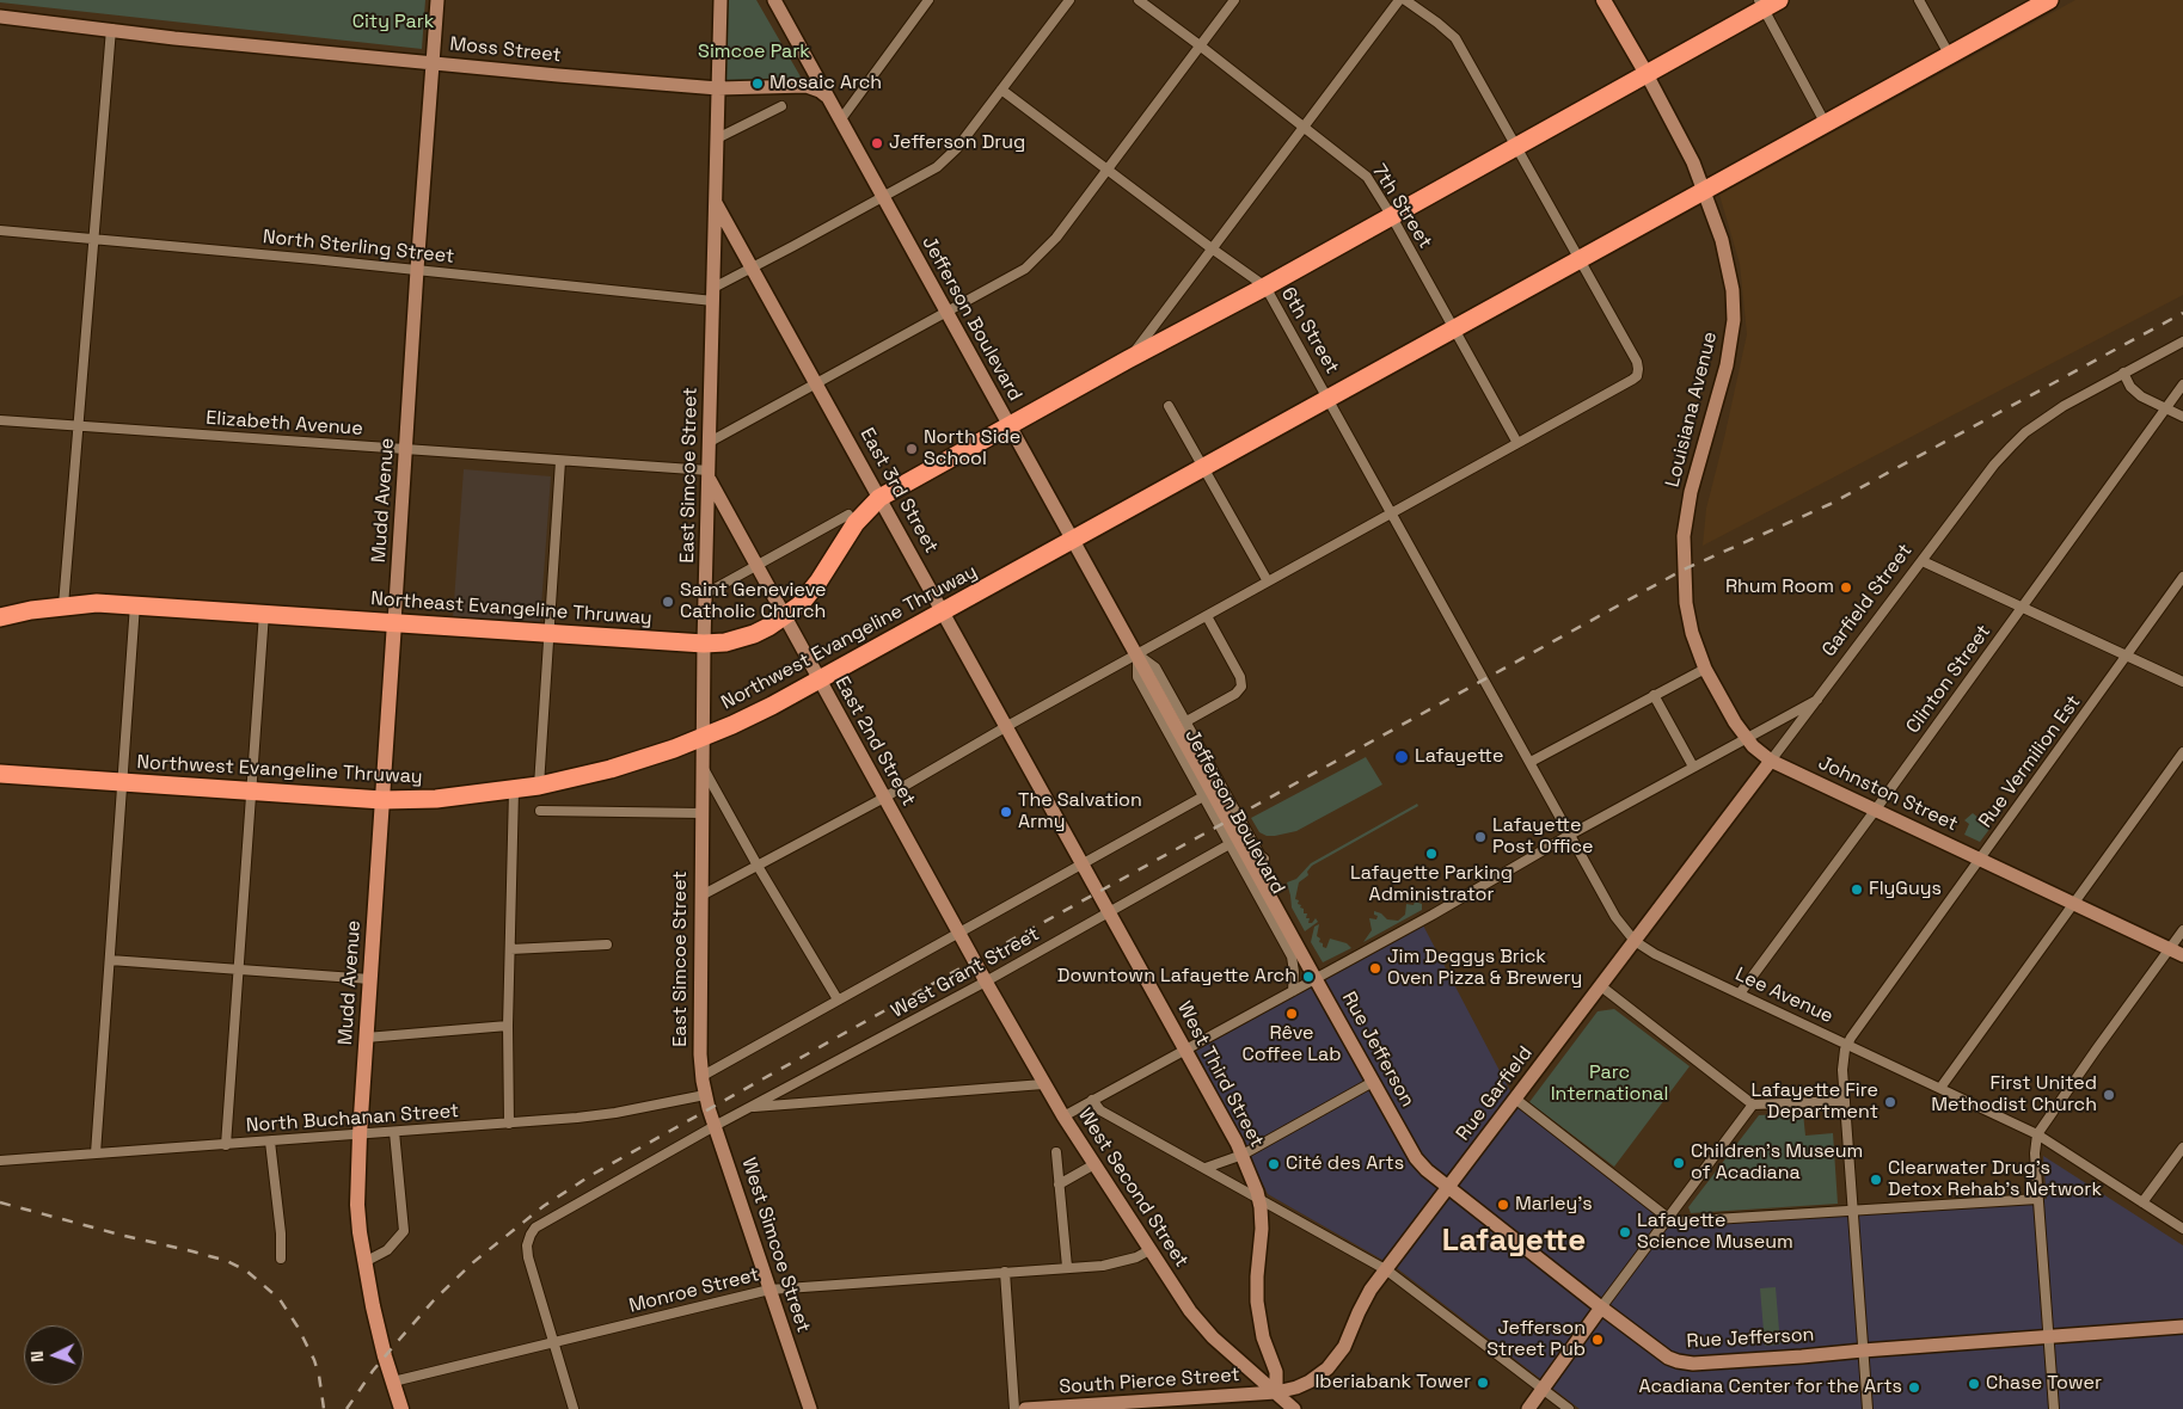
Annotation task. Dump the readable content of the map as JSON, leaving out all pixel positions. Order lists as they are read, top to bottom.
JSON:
{
  "streets": {
    "highway": ["Northeast Evangeline Thruway", "Northwest Evangeline Thruway"],
    "main road": ["Louisiana Avenue", "Mudd Avenue"],
    "street": [
      "Moss Street",
      "7th Street",
      "North Sterling Street",
      "Jefferson Boulevard",
      "6th Street",
      "Elizabeth Avenue",
      "East Simcoe Street",
      "East 3rd Street",
      "Garfield Street",
      "Clinton Street",
      "East 2nd Street",
      "Rue Vermilion Est",
      "Johnston Street",
      "West Grant Street",
      "Lee Avenue",
      "Rue Jefferson",
      "West Third Street",
      "Rue Garfield",
      "North Buchanan Street",
      "West Second Street",
      "West Simcoe Street",
      "Monroe Street",
      "South Pierce Street"
    ]
  },
  "crossings": [
    ["Moss Street", "Jefferson Boulevard"],
    ["Moss Street", "East Simcoe Street"],
    ["Moss Street", "Mudd Avenue"],
    ["7th Street", "Northeast Evangeline Thruway"],
    ["7th Street", "Northwest Evangeline Thruway"],
    ["North Sterling Street", "East Simcoe Street"],
    ["North Sterling Street", "Mudd Avenue"],
    ["Jefferson Boulevard", "Northeast Evangeline Thruway"],
    ["Jefferson Boulevard", "Northwest Evangeline Thruway"],
    ["Jefferson Boulevard", "West Grant Street"],
    ["Jefferson Boulevard", "Rue Jefferson"],
    ["6th Street", "Northeast Evangeline Thruway"],
    ["6th Street", "Northwest Evangeline Thruway"],
    ["6th Street", "Lee Avenue"],
    ["Louisiana Avenue", "Northeast Evangeline Thruway"],
    ["Louisiana Avenue", "Northwest Evangeline Thruway"],
    ["Louisiana Avenue", "Johnston Street"],
    ["Elizabeth Avenue", "East Simcoe Street"],
    ["Elizabeth Avenue", "Mudd Avenue"],
    ["Elizabeth Avenue", "East 2nd Street"],
    ["East Simcoe Street", "East 3rd Street"],
    ["East Simcoe Street", "Northeast Evangeline Thruway"],
    ["East Simcoe Street", "Northwest Evangeline Thruway"],
    ["East Simcoe Street", "East 2nd Street"],
    ["East Simcoe Street", "North Buchanan Street"],
    ["East Simcoe Street", "West Simcoe Street"],
    ["East 3rd Street", "Northeast Evangeline Thruway"],
    ["East 3rd Street", "Northwest Evangeline Thruway"],
    ["East 3rd Street", "West Third Street"],
    ["Mudd Avenue", "Northeast Evangeline Thruway"],
    ["Mudd Avenue", "Northwest Evangeline Thruway"],
    ["Mudd Avenue", "North Buchanan Street"],
    ["Mudd Avenue", "Monroe Street"],
    ["Garfield Street", "Johnston Street"],
    ["Garfield Street", "Lee Avenue"],
    ["Garfield Street", "Rue Garfield"],
    ["Northeast Evangeline Thruway", "East 2nd Street"],
    ["Northwest Evangeline Thruway", "East 2nd Street"],
    ["Clinton Street", "Johnston Street"],
    ["Clinton Street", "Lee Avenue"],
    ["East 2nd Street", "West Second Street"],
    ["Rue Vermilion Est", "Johnston Street"],
    ["Rue Vermilion Est", "Lee Avenue"],
    ["Rue Vermilion Est", "Rue Jefferson"],
    ["West Grant Street", "West Third Street"],
    ["West Grant Street", "West Second Street"],
    ["West Grant Street", "West Simcoe Street"],
    ["West Grant Street", "Monroe Street"],
    ["Lee Avenue", "Rue Garfield"],
    ["Rue Jefferson", "Rue Garfield"],
    ["West Third Street", "West Second Street"],
    ["West Third Street", "South Pierce Street"],
    ["Rue Garfield", "South Pierce Street"],
    ["North Buchanan Street", "West Simcoe Street"],
    ["West Second Street", "Monroe Street"],
    ["West Second Street", "South Pierce Street"],
    ["West Simcoe Street", "Monroe Street"]
  ],
  "districts": ["Lafayette"],
  "parks": ["City Park", "Simcoe Park", "Parc International"],
  "places": [
    "Mosaic Arch",
    "Jefferson Drug",
    "North Side School",
    "Rhum Room",
    "Saint Genevieve Catholic Church",
    "Lafayette",
    "The Salvation Army",
    "Lafayette Post Office",
    "Lafayette Parking Administrator",
    "FlyGuys",
    "Jim Deggys Brick Oven Pizza & Brewery",
    "Downtown Lafayette Arch",
    "Rêve Coffee Lab",
    "First United Methodist Church",
    "Lafayette Fire Department",
    "Children's Museum of Acadiana",
    "Cité des Arts",
    "Clearwater Drug's Detox Rehab's Network",
    "Marley's",
    "Lafayette Science Museum",
    "Jefferson Street Pub",
    "Iberiabank Tower",
    "Chase Tower",
    "Acadiana Center for the Arts"
  ],
  "north": "left"
}
